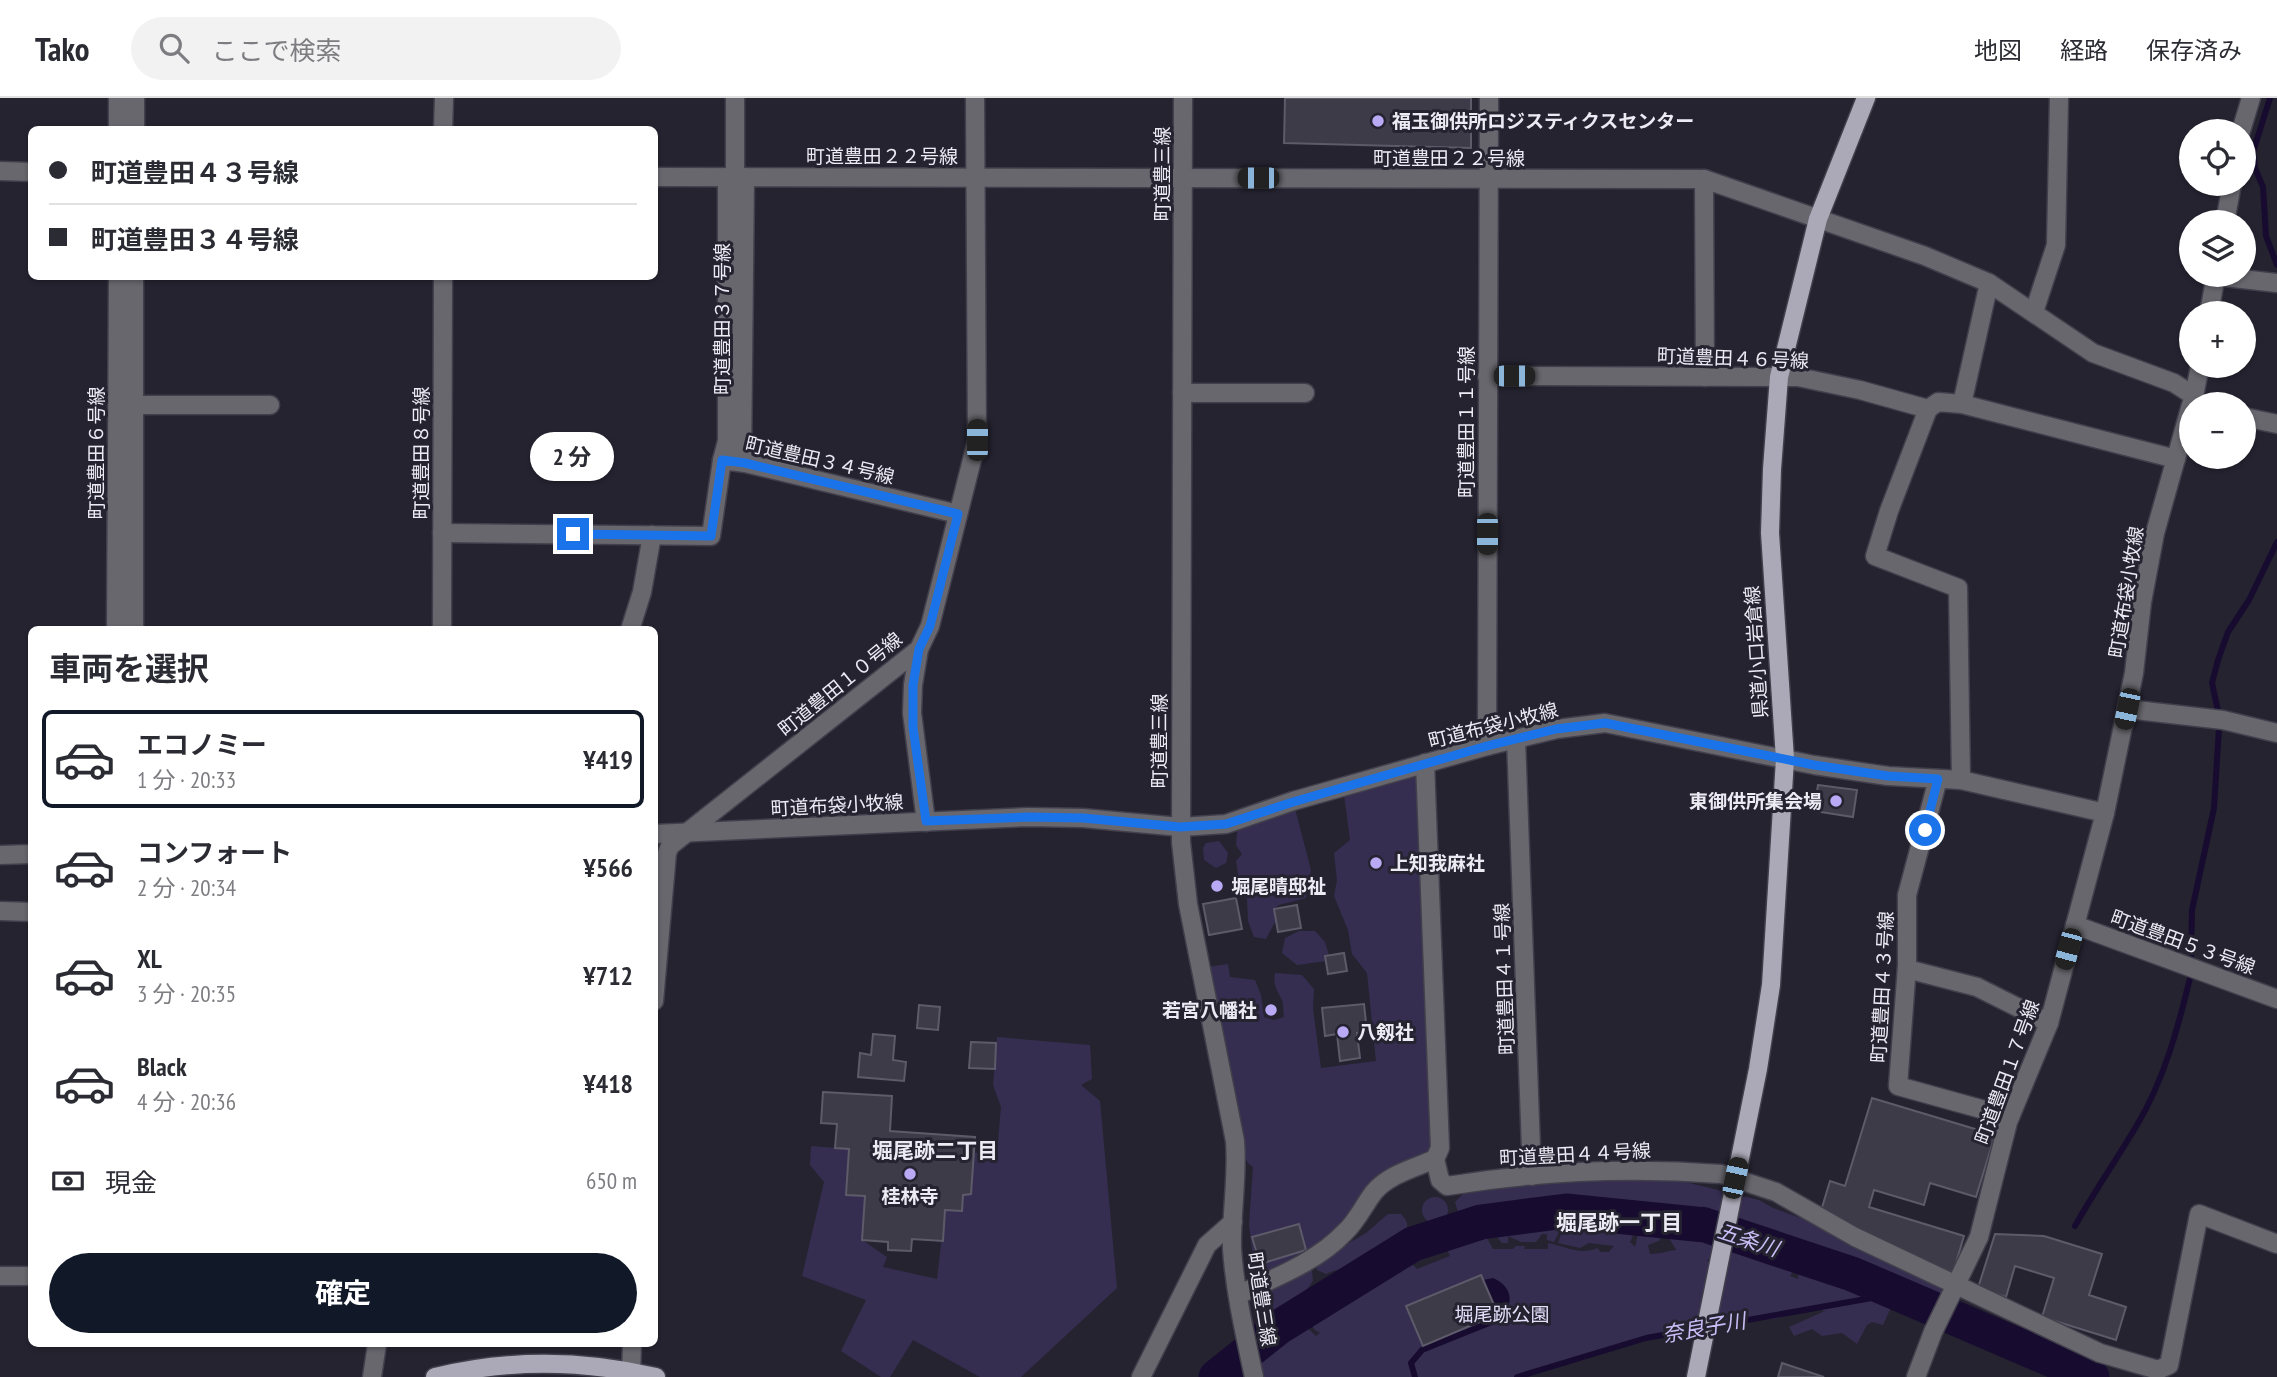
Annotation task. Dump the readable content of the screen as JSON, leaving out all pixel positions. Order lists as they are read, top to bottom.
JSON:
{
  "streets": {
    "main road": ["県道小口岩倉線"],
    "street": [
      "町道豊田２２号線",
      "町道豊三線",
      "町道豊田３７号線",
      "町道豊田４６号線",
      "町道豊田１１号線",
      "町道豊田６号線",
      "町道豊田８号線",
      "町道豊田３４号線",
      "町道布袋小牧線",
      "町道豊田１０号線",
      "町道豊田５３号線",
      "町道豊田４１号線",
      "町道豊田４３号線",
      "町道豊田１７号線",
      "町道豊田４４号線"
    ]
  },
  "crossings": [
    ["町道豊田２２号線", "町道豊三線"],
    ["町道豊田２２号線", "町道豊田３７号線"],
    ["町道豊田２２号線", "町道豊田１１号線"],
    ["町道豊田２２号線", "県道小口岩倉線"],
    ["町道豊田２２号線", "町道豊田１０号線"],
    ["町道豊三線", "町道布袋小牧線"],
    ["町道豊田３７号線", "町道豊田３４号線"],
    ["町道豊田４６号線", "町道豊田１１号線"],
    ["町道豊田４６号線", "町道布袋小牧線"],
    ["町道豊田４６号線", "県道小口岩倉線"],
    ["町道豊田１１号線", "町道布袋小牧線"],
    ["町道豊田８号線", "町道豊田３４号線"],
    ["町道豊田３４号線", "町道豊田１０号線"],
    ["町道布袋小牧線", "県道小口岩倉線"],
    ["町道布袋小牧線", "町道豊田１０号線"],
    ["町道布袋小牧線", "町道豊田４１号線"],
    ["町道布袋小牧線", "町道豊田４３号線"],
    ["町道布袋小牧線", "町道豊田１７号線"],
    ["県道小口岩倉線", "町道豊田４４号線"],
    ["町道豊田５３号線", "町道豊田１７号線"],
    ["町道豊田４１号線", "町道豊田４４号線"],
    ["町道豊田４３号線", "町道豊田１７号線"],
    ["町道豊田１７号線", "町道豊田４４号線"]
  ],
  "districts": ["堀尾跡二丁目", "堀尾跡一丁目"],
  "water": ["五条川", "奈良子川"],
  "parks": ["堀尾跡公園"],
  "places": [
    "福玉御供所ロジスティクスセンター",
    "東御供所集会場",
    "上知我麻社",
    "堀尾晴邸祉",
    "若宮八幡社",
    "八剱社",
    "桂林寺"
  ],
  "page": {
    "header": "Tako",
    "search": "ここで検索",
    "nav": ["地図", "経路", "保存済み"],
    "map_buttons": ["+", "−"],
    "banner": ["町道豊田４３号線", "町道豊田３４号線"],
    "bubble": "2 分",
    "heading": "車両を選択",
    "list": [
      {
        "name": "エコノミー",
        "note": "1 分 · 20:33",
        "value": "¥419"
      },
      {
        "name": "コンフォート",
        "note": "2 分 · 20:34",
        "value": "¥566"
      },
      {
        "name": "XL",
        "note": "3 分 · 20:35",
        "value": "¥712"
      },
      {
        "name": "Black",
        "note": "4 分 · 20:36",
        "value": "¥418"
      }
    ],
    "pay": ["現金", "650 m"],
    "buttons": "確定"
  }
}
